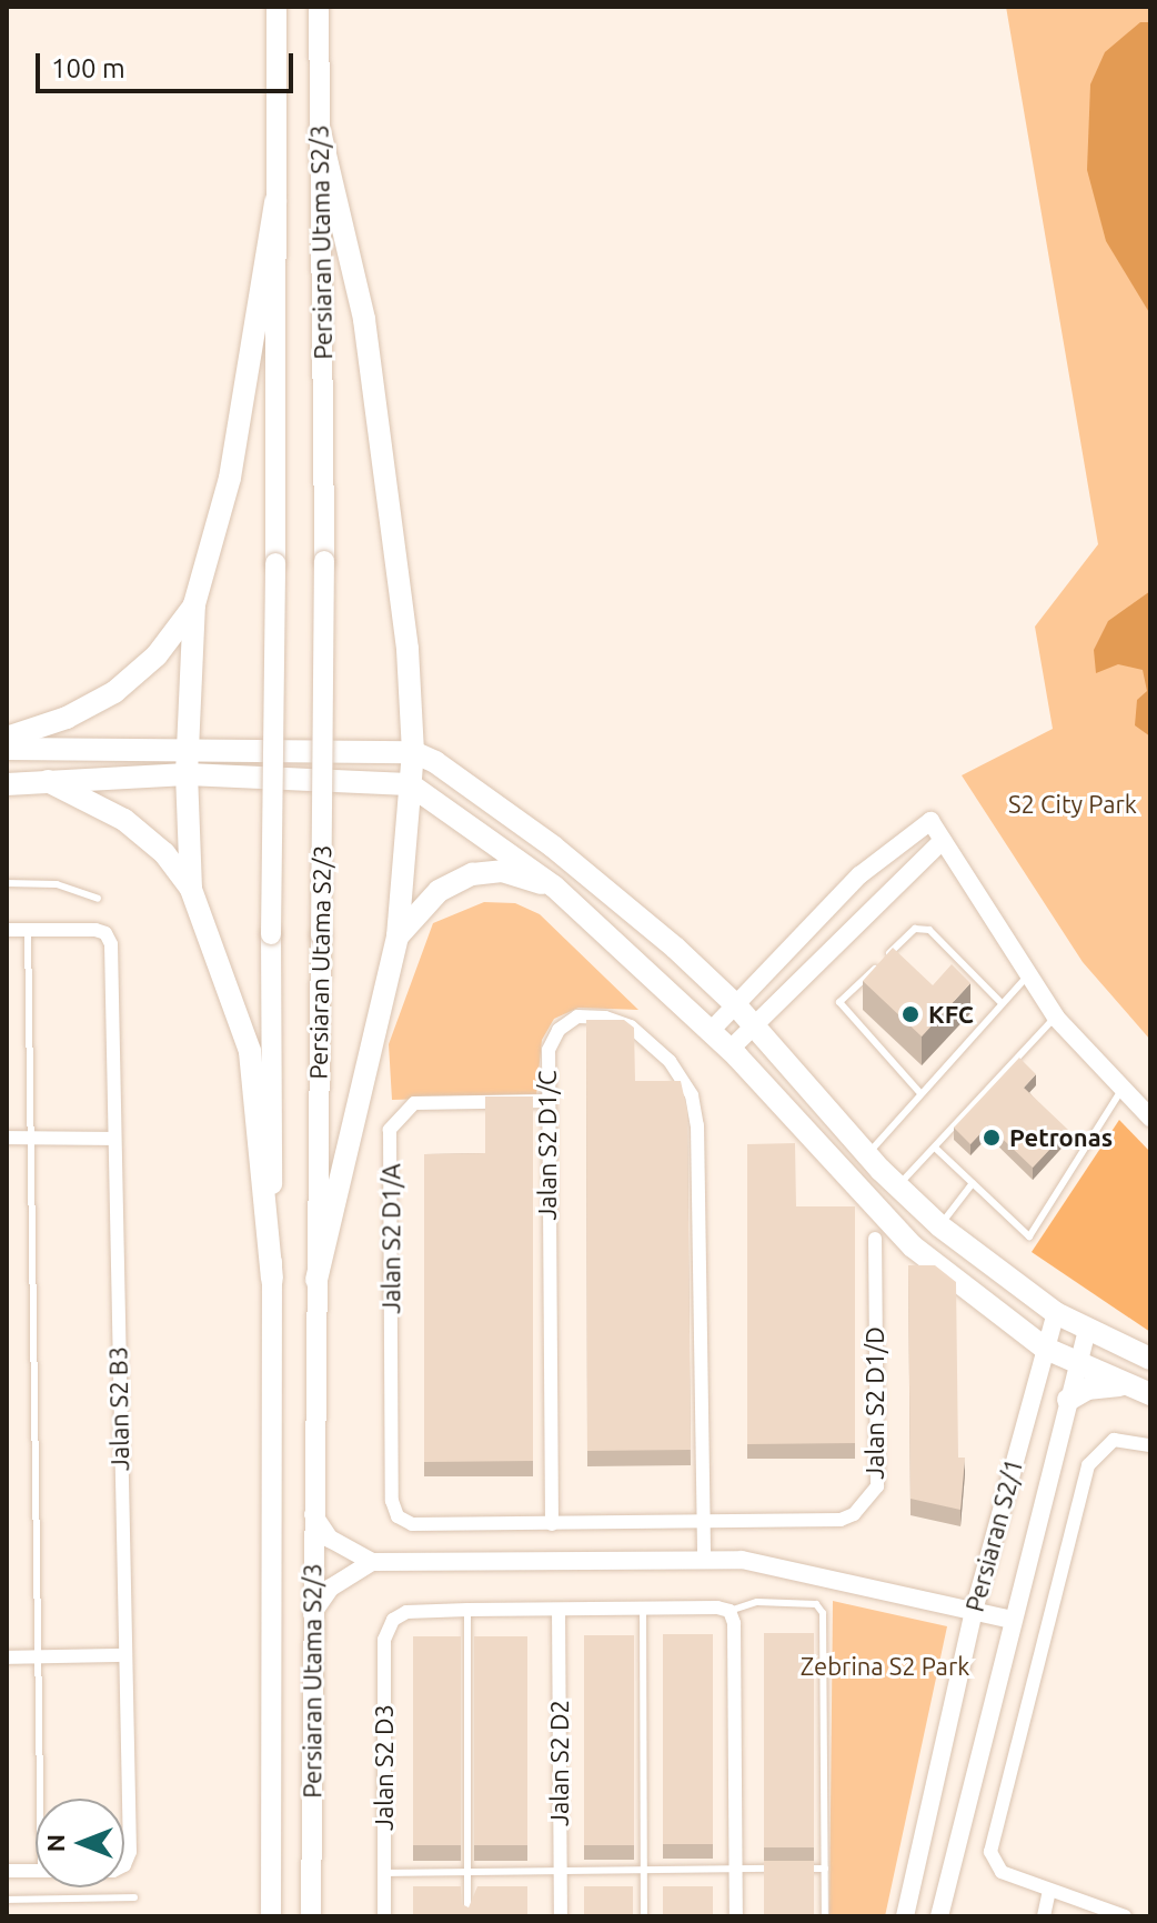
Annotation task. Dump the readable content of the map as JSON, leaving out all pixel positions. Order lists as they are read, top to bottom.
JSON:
{
  "streets": {
    "main road": ["Persiaran Utama S2/3"],
    "street": [
      "Jalan S2 D1/C",
      "Jalan S2 D1/A",
      "Jalan S2 D1/D",
      "Jalan S2 B3",
      "Persiaran S2/1",
      "Jalan S2 D2",
      "Jalan S2 D3"
    ]
  },
  "crossings": [
    ["Jalan S2 D1/C", "Jalan S2 D1/A"],
    ["Jalan S2 D1/C", "Jalan S2 D1/D"],
    ["Jalan S2 D1/A", "Jalan S2 D1/D"]
  ],
  "parks": ["S2 City Park", "Zebrina S2 Park"],
  "places": ["KFC", "Petronas"],
  "scale_bar": "100 m",
  "north": "left"
}
